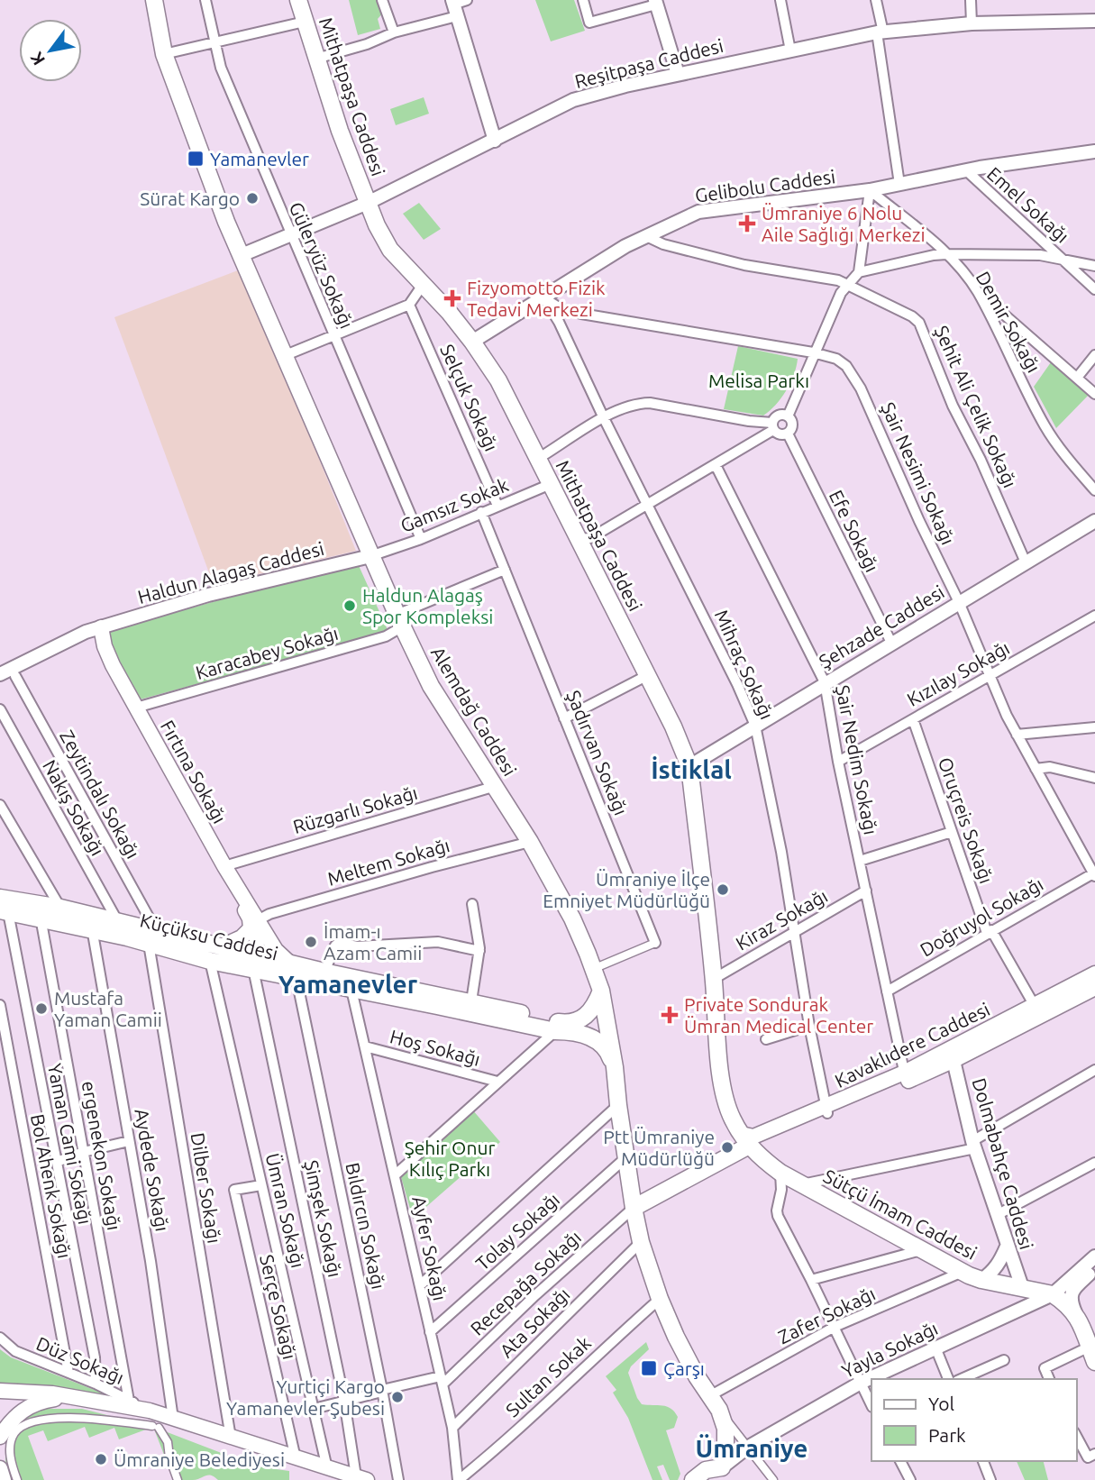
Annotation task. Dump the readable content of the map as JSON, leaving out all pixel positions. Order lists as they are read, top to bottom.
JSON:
{
  "streets": {
    "main road": [
      "Mithatpaşa Caddesi",
      "Alemdağ Caddesi",
      "Fırtına Sokağı",
      "Küçüksu Caddesi",
      "Kavaklıdere Caddesi",
      "Sütçü İmam Caddesi"
    ],
    "street": [
      "Reşitpaşa Caddesi",
      "Gelibolu Caddesi",
      "Emel Sokağı",
      "Güleryüz Sokağı",
      "Demir Sokağı",
      "Selçuk Sokağı",
      "Şehit Ali Çelik Sokağı",
      "Şair Nesimi Sokağı",
      "Gamsız Sokak",
      "Efe Sokağı",
      "Haldun Alagaş Caddesi",
      "Şehzade Caddesi",
      "Karacabey Sokağı",
      "Mihraç Sokağı",
      "Kızılay Sokağı",
      "Şadırvan Sokağı",
      "Şair Nedim Sokağı",
      "Zeytindalı Sokağı",
      "Nakış Sokağı",
      "Rüzgarlı Sokağı",
      "Oruçreis Sokağı",
      "Meltem Sokağı",
      "Doğruyol Sokağı",
      "Kiraz Sokağı",
      "Hoş Sokağı",
      "Yaman Cami Sokağı",
      "ergenekon Sokağı",
      "Dolmabahçe Caddesi",
      "Aydede Sokağı",
      "Bol Ahenk Sokağı",
      "Dilber Sokağı",
      "Ümran Sokağı",
      "Şimşek Sokağı",
      "Bıldırcın Sokağı",
      "Tolay Sokağı",
      "Ayfer Sokağı",
      "Recepağa Sokağı",
      "Serçe Sokağı",
      "Zafer Sokağı",
      "Ata Sokağı",
      "Yayla Sokağı",
      "Düz Sokağı",
      "Sultan Sokak"
    ]
  },
  "crossings": [
    ["Reşitpaşa Caddesi", "Mithatpaşa Caddesi"],
    ["Reşitpaşa Caddesi", "Güleryüz Sokağı"],
    ["Reşitpaşa Caddesi", "Alemdağ Caddesi"],
    ["Mithatpaşa Caddesi", "Gelibolu Caddesi"],
    ["Mithatpaşa Caddesi", "Gamsız Sokak"],
    ["Mithatpaşa Caddesi", "Şehzade Caddesi"],
    ["Mithatpaşa Caddesi", "Kiraz Sokağı"],
    ["Mithatpaşa Caddesi", "Kavaklıdere Caddesi"],
    ["Mithatpaşa Caddesi", "Sütçü İmam Caddesi"],
    ["Gelibolu Caddesi", "Emel Sokağı"],
    ["Gelibolu Caddesi", "Demir Sokağı"],
    ["Gelibolu Caddesi", "Şehit Ali Çelik Sokağı"],
    ["Gelibolu Caddesi", "Şair Nesimi Sokağı"],
    ["Gelibolu Caddesi", "Mihraç Sokağı"],
    ["Güleryüz Sokağı", "Gamsız Sokak"],
    ["Selçuk Sokağı", "Gamsız Sokak"],
    ["Şehit Ali Çelik Sokağı", "Şehzade Caddesi"],
    ["Şair Nesimi Sokağı", "Şehzade Caddesi"],
    ["Şair Nesimi Sokağı", "Mihraç Sokağı"],
    ["Şair Nesimi Sokağı", "Kızılay Sokağı"],
    ["Şair Nesimi Sokağı", "Doğruyol Sokağı"],
    ["Gamsız Sokak", "Haldun Alagaş Caddesi"],
    ["Gamsız Sokak", "Alemdağ Caddesi"],
    ["Gamsız Sokak", "Şadırvan Sokağı"],
    ["Efe Sokağı", "Şehzade Caddesi"],
    ["Haldun Alagaş Caddesi", "Alemdağ Caddesi"],
    ["Haldun Alagaş Caddesi", "Fırtına Sokağı"],
    ["Haldun Alagaş Caddesi", "Zeytindalı Sokağı"],
    ["Şehzade Caddesi", "Mihraç Sokağı"],
    ["Şehzade Caddesi", "Şair Nedim Sokağı"],
    ["Karacabey Sokağı", "Alemdağ Caddesi"],
    ["Karacabey Sokağı", "Şadırvan Sokağı"],
    ["Karacabey Sokağı", "Fırtına Sokağı"],
    ["Mihraç Sokağı", "Kiraz Sokağı"],
    ["Mihraç Sokağı", "Kavaklıdere Caddesi"],
    ["Kızılay Sokağı", "Şair Nedim Sokağı"],
    ["Kızılay Sokağı", "Oruçreis Sokağı"],
    ["Alemdağ Caddesi", "Şadırvan Sokağı"],
    ["Alemdağ Caddesi", "Rüzgarlı Sokağı"],
    ["Alemdağ Caddesi", "Meltem Sokağı"],
    ["Alemdağ Caddesi", "Küçüksu Caddesi"],
    ["Alemdağ Caddesi", "Tolay Sokağı"],
    ["Alemdağ Caddesi", "Recepağa Sokağı"],
    ["Alemdağ Caddesi", "Zafer Sokağı"],
    ["Alemdağ Caddesi", "Ata Sokağı"],
    ["Alemdağ Caddesi", "Yayla Sokağı"],
    ["Alemdağ Caddesi", "Sultan Sokak"],
    ["Şair Nedim Sokağı", "Doğruyol Sokağı"],
    ["Şair Nedim Sokağı", "Kiraz Sokağı"],
    ["Şair Nedim Sokağı", "Kavaklıdere Caddesi"],
    ["Fırtına Sokağı", "Rüzgarlı Sokağı"],
    ["Fırtına Sokağı", "Meltem Sokağı"],
    ["Fırtına Sokağı", "Küçüksu Caddesi"],
    ["Zeytindalı Sokağı", "Küçüksu Caddesi"],
    ["Zeytindalı Sokağı", "Dilber Sokağı"],
    ["Nakış Sokağı", "Küçüksu Caddesi"],
    ["Oruçreis Sokağı", "Doğruyol Sokağı"],
    ["Oruçreis Sokağı", "Kavaklıdere Caddesi"],
    ["Küçüksu Caddesi", "Yaman Cami Sokağı"],
    ["Küçüksu Caddesi", "ergenekon Sokağı"],
    ["Küçüksu Caddesi", "Aydede Sokağı"],
    ["Küçüksu Caddesi", "Dilber Sokağı"],
    ["Küçüksu Caddesi", "Ümran Sokağı"],
    ["Küçüksu Caddesi", "Şimşek Sokağı"],
    ["Küçüksu Caddesi", "Bıldırcın Sokağı"],
    ["Küçüksu Caddesi", "Ayfer Sokağı"],
    ["Kavaklıdere Caddesi", "Dolmabahçe Caddesi"],
    ["Kavaklıdere Caddesi", "Sütçü İmam Caddesi"],
    ["Hoş Sokağı", "Ayfer Sokağı"],
    ["Yaman Cami Sokağı", "Düz Sokağı"],
    ["ergenekon Sokağı", "Düz Sokağı"],
    ["Dolmabahçe Caddesi", "Sütçü İmam Caddesi"],
    ["Bol Ahenk Sokağı", "Düz Sokağı"],
    ["Ümran Sokağı", "Serçe Sokağı"],
    ["Sütçü İmam Caddesi", "Zafer Sokağı"],
    ["Sütçü İmam Caddesi", "Yayla Sokağı"],
    ["Tolay Sokağı", "Ayfer Sokağı"],
    ["Ayfer Sokağı", "Recepağa Sokağı"],
    ["Ayfer Sokağı", "Ata Sokağı"],
    ["Ayfer Sokağı", "Sultan Sokak"]
  ],
  "districts": ["İstiklal", "Yamanevler", "Ümraniye"],
  "parks": ["Melisa Parkı", "Şehir Onur Kılıç Parkı"],
  "places": {
    "transit": ["Yamanevler", "Çarşı"],
    "other": [
      "Sürat Kargo",
      "Haldun Alagaş Spor Kompleksi",
      "Ümraniye İlçe Emniyet Müdürlüğü",
      "İmam-ı Azam Camii",
      "Mustafa Yaman Camii",
      "Ptt Ümraniye Müdürlüğü",
      "Yurtiçi Kargo Yamanevler Şubesi",
      "Ümraniye Belediyesi"
    ],
    "health": ["Ümraniye 6 Nolu Aile Sağlığı Merkezi", "Fizyomotto Fizik Tedavi Merkezi", "Private Sondurak Ümran Medical Center"]
  },
  "legend": ["Yol", "Park"],
  "north": "bottom left"
}
